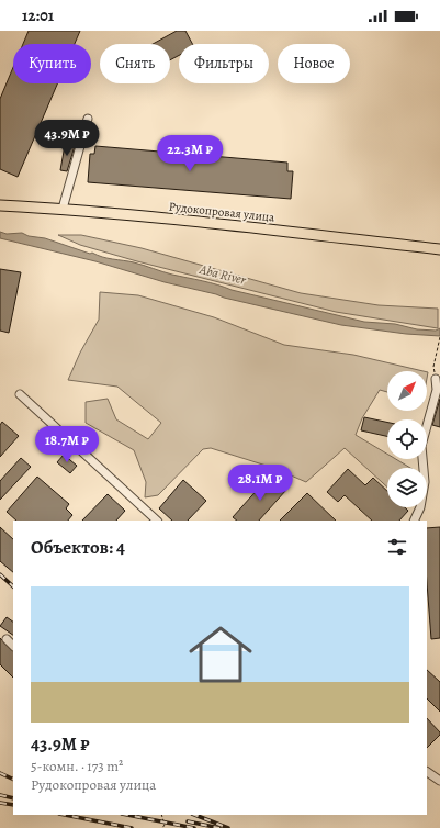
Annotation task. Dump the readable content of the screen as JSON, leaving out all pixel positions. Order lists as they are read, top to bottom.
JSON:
{
  "streets": {
    "main road": ["Рудокопровая улица"]
  },
  "water": ["Aba River"],
  "north": "top right",
  "page": {
    "status": "12:01",
    "chip": [
      "Купить",
      "Снять",
      "Фильтры",
      "Новое"
    ],
    "price": [
      "43.9M ₽",
      "22.3M ₽",
      "18.7M ₽",
      "28.1M ₽"
    ],
    "heading": "Объектов: 4",
    "list": [
      {
        "name": "43.9M ₽",
        "note": "5-комн. · 173 m² · Рудокопровая улица"
      }
    ]
  }
}
